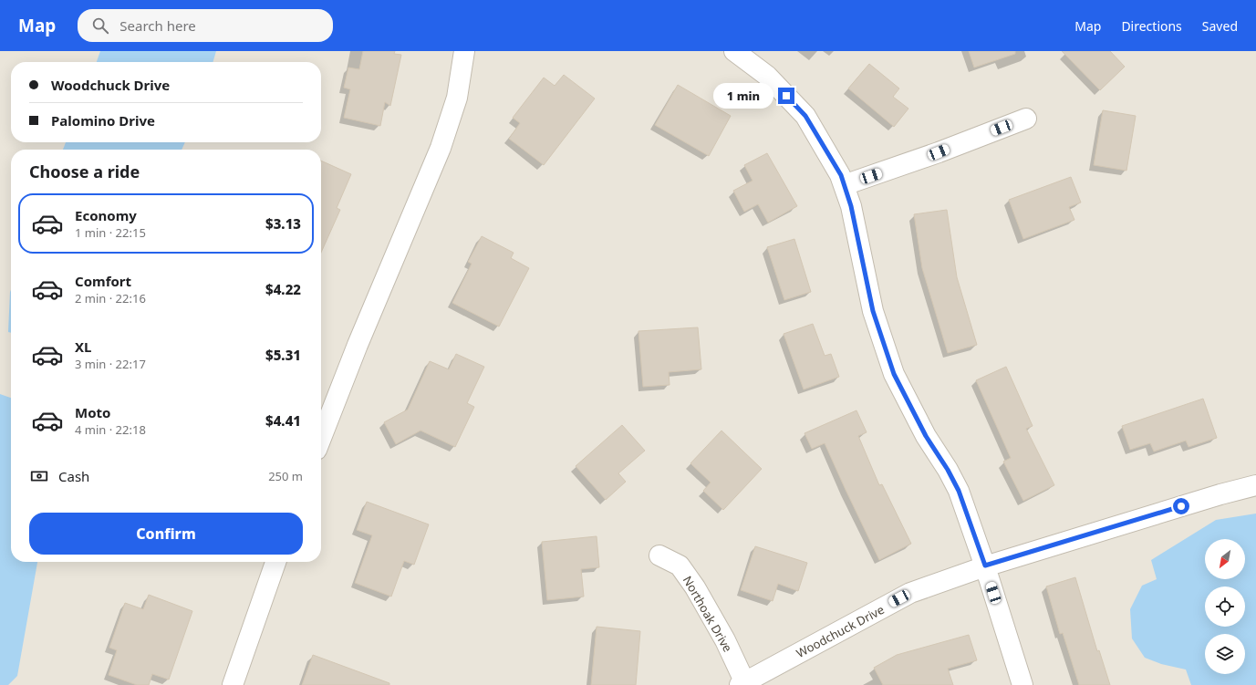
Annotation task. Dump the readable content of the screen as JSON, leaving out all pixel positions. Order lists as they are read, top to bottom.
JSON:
{
  "streets": {
    "street": ["Northoak Drive", "Woodchuck Drive"]
  },
  "crossings": [
    ["Northoak Drive", "Woodchuck Drive"]
  ],
  "north": "bottom left",
  "page": {
    "header": "Map",
    "search": "Search here",
    "nav": ["Map", "Directions", "Saved"],
    "banner": ["Woodchuck Drive", "Palomino Drive"],
    "bubble": "1 min",
    "heading": "Choose a ride",
    "list": [
      {
        "name": "Economy",
        "note": "1 min · 22:15",
        "value": "$3.13"
      },
      {
        "name": "Comfort",
        "note": "2 min · 22:16",
        "value": "$4.22"
      },
      {
        "name": "XL",
        "note": "3 min · 22:17",
        "value": "$5.31"
      },
      {
        "name": "Moto",
        "note": "4 min · 22:18",
        "value": "$4.41"
      }
    ],
    "pay": ["Cash", "250 m"],
    "buttons": "Confirm"
  }
}
